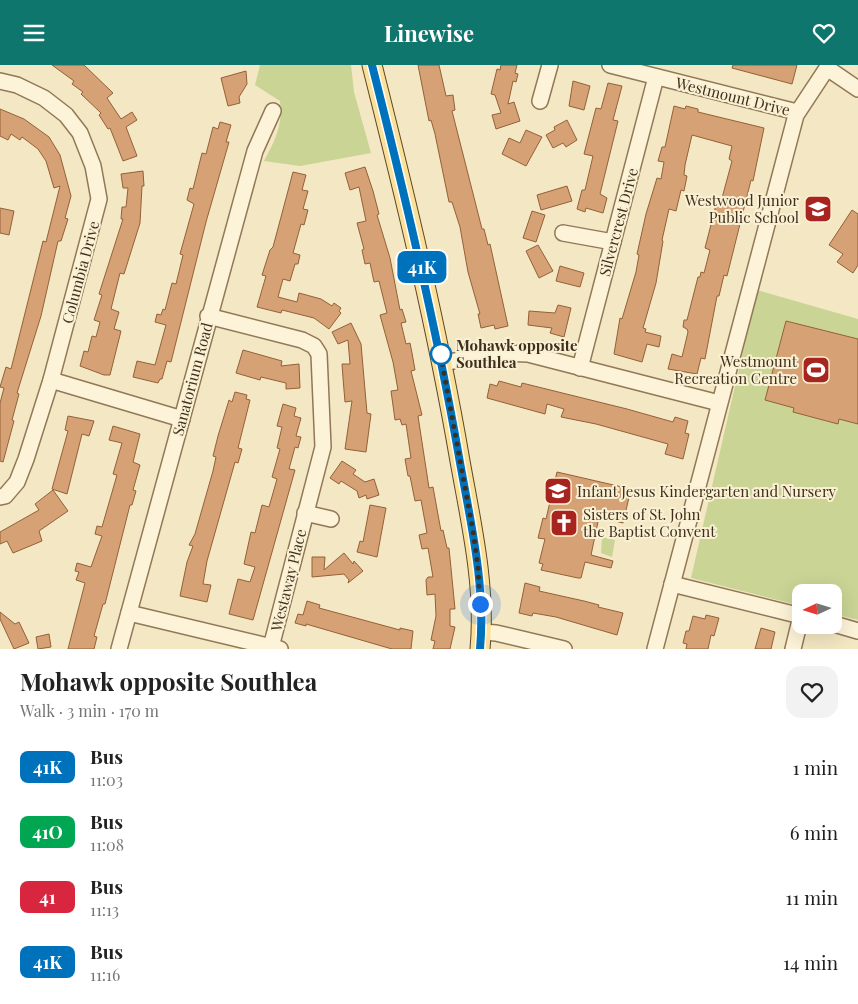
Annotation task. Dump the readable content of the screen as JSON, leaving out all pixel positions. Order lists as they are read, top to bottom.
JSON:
{
  "streets": {
    "street": [
      "Westmount Drive",
      "Silvercrest Drive",
      "Columbia Drive",
      "Sanatorium Road",
      "Westaway Place"
    ]
  },
  "crossings": [
    ["Westmount Drive", "Silvercrest Drive"],
    ["Sanatorium Road", "Westaway Place"]
  ],
  "places": {
    "school or university": ["Westwood Junior Public School", "Infant Jesus Kindergarten and Nursery"],
    "other": ["Mohawk opposite Southlea"],
    "sports": ["Westmount Recreation Centre"],
    "church": ["Sisters of St. John the Baptist Convent"]
  },
  "lines": ["bus line 41K"],
  "north": "left",
  "page": {
    "header": "Linewise",
    "on_map": "41K",
    "heading": ["Mohawk opposite Southlea", "Walk · 3 min · 170 m"],
    "list": [
      {
        "mark": "41K",
        "name": "Bus",
        "note": "11:03",
        "value": "1 min"
      },
      {
        "mark": "41O",
        "name": "Bus",
        "note": "11:08",
        "value": "6 min"
      },
      {
        "mark": "41",
        "name": "Bus",
        "note": "11:13",
        "value": "11 min"
      },
      {
        "mark": "41K",
        "name": "Bus",
        "note": "11:16",
        "value": "14 min"
      }
    ]
  }
}
